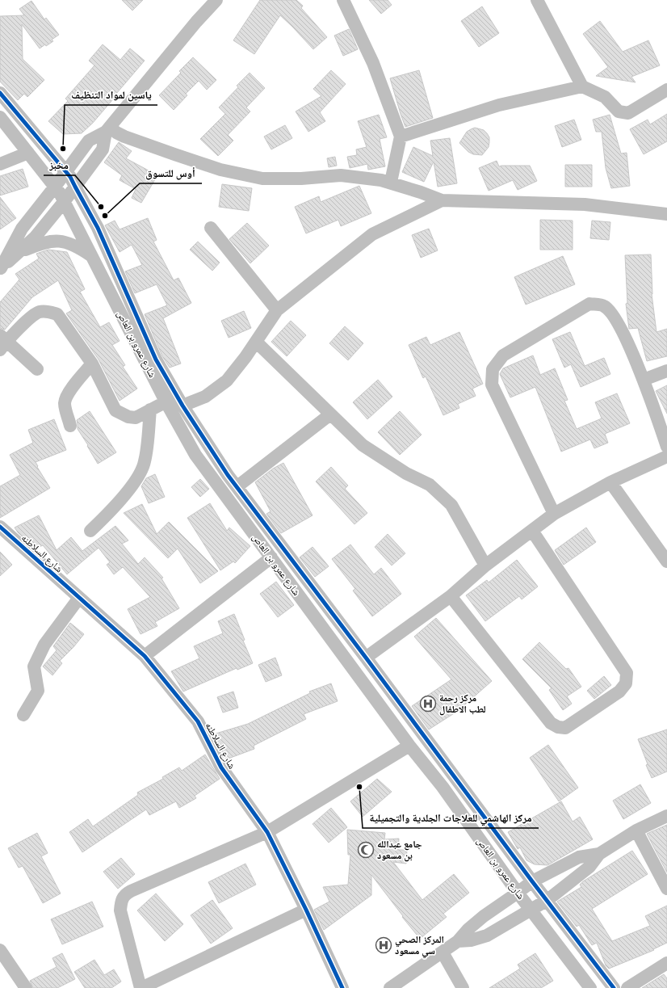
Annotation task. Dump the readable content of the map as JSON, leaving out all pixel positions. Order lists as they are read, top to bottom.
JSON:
{
  "streets": {
    "street": ["شارع عمرو بن العاص", "شارع السلاطنه"]
  },
  "places": {
    "other": [
      "ياسين لمواد التنظيف",
      "مخبز",
      "أوس للتسوق",
      "مركز الهاشمي للعلاجات الجلدية والتجميلية"
    ],
    "hospital": ["مركز رحمة لطب الاطفال", "المركز الصحي سي مسعود"],
    "mosque": ["جامع عبدالله بن مسعود"]
  }
}
